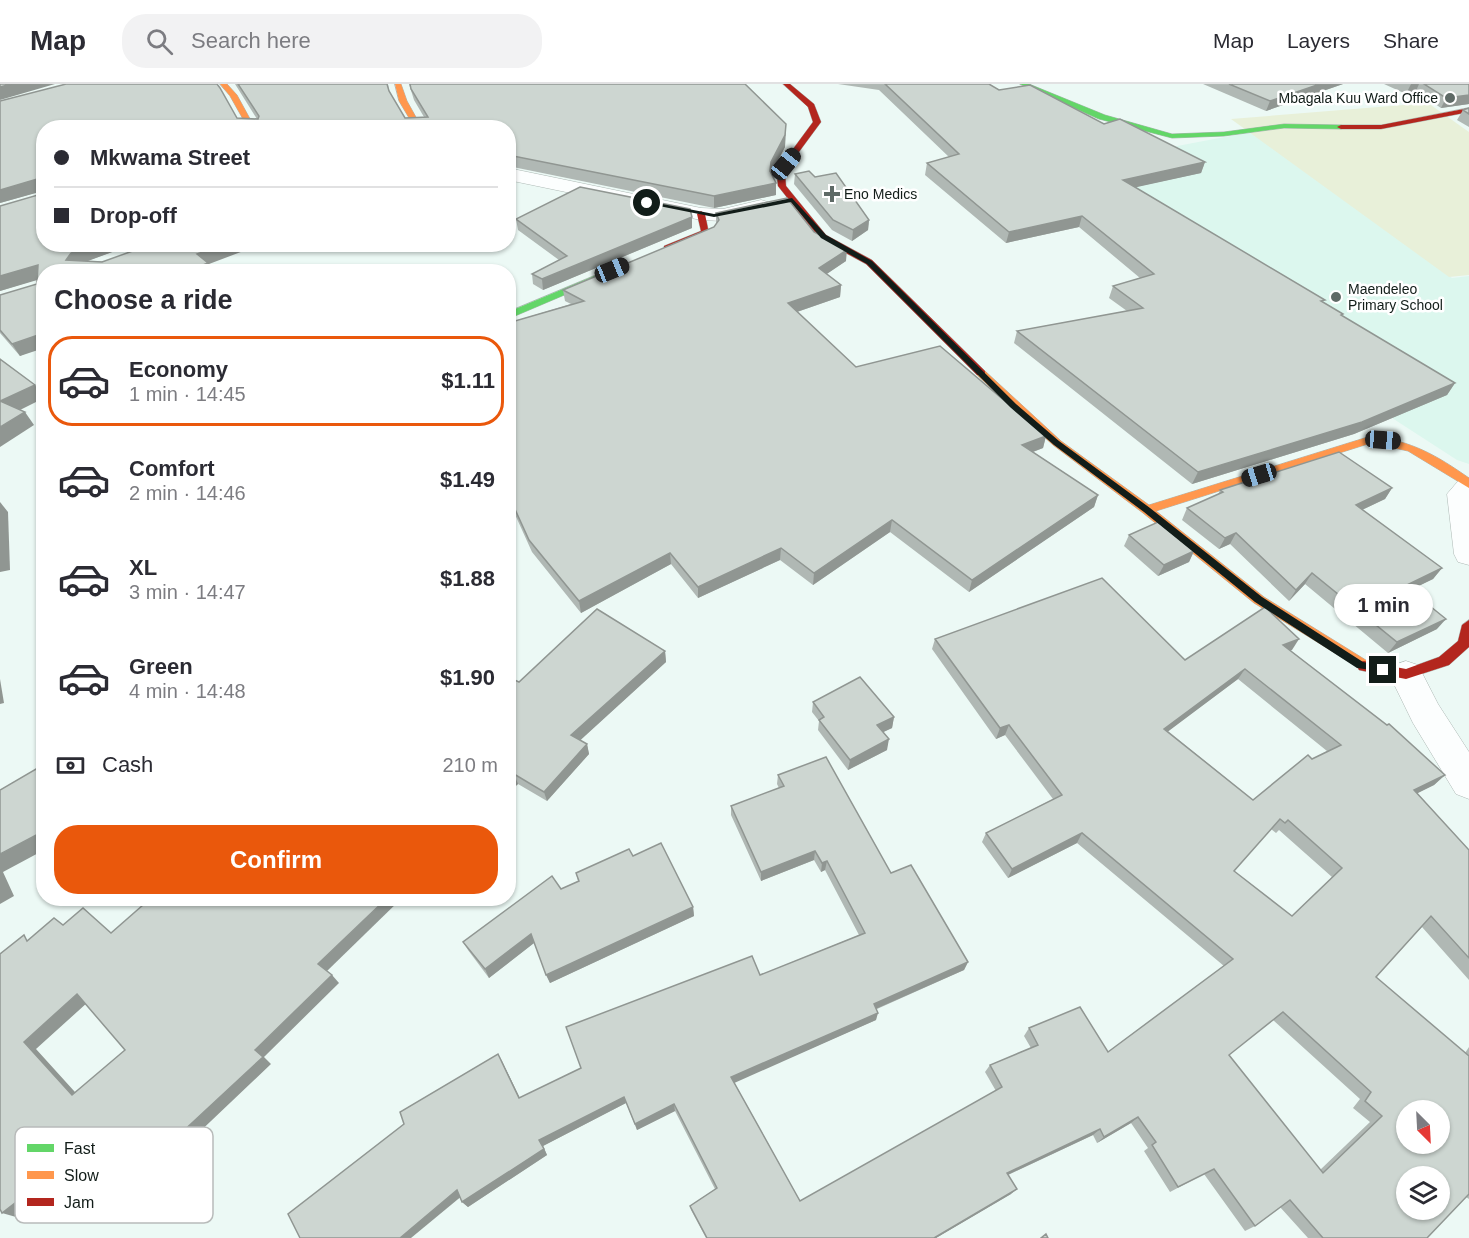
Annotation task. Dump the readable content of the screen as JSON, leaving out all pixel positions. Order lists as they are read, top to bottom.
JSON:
{
  "places": {
    "other": ["Mbagala Kuu Ward Office", "Maendeleo Primary School"],
    "health": ["Eno Medics"]
  },
  "legend": ["Fast", "Slow", "Jam"],
  "north": "bottom right",
  "page": {
    "header": "Map",
    "search": "Search here",
    "nav": ["Map", "Layers", "Share"],
    "banner": ["Mkwama Street", "Drop-off"],
    "heading": "Choose a ride",
    "list": [
      {
        "name": "Economy",
        "note": "1 min · 14:45",
        "value": "$1.11"
      },
      {
        "name": "Comfort",
        "note": "2 min · 14:46",
        "value": "$1.49"
      },
      {
        "name": "XL",
        "note": "3 min · 14:47",
        "value": "$1.88"
      },
      {
        "name": "Green",
        "note": "4 min · 14:48",
        "value": "$1.90"
      }
    ],
    "bubble": "1 min",
    "pay": ["Cash", "210 m"],
    "buttons": "Confirm"
  }
}
